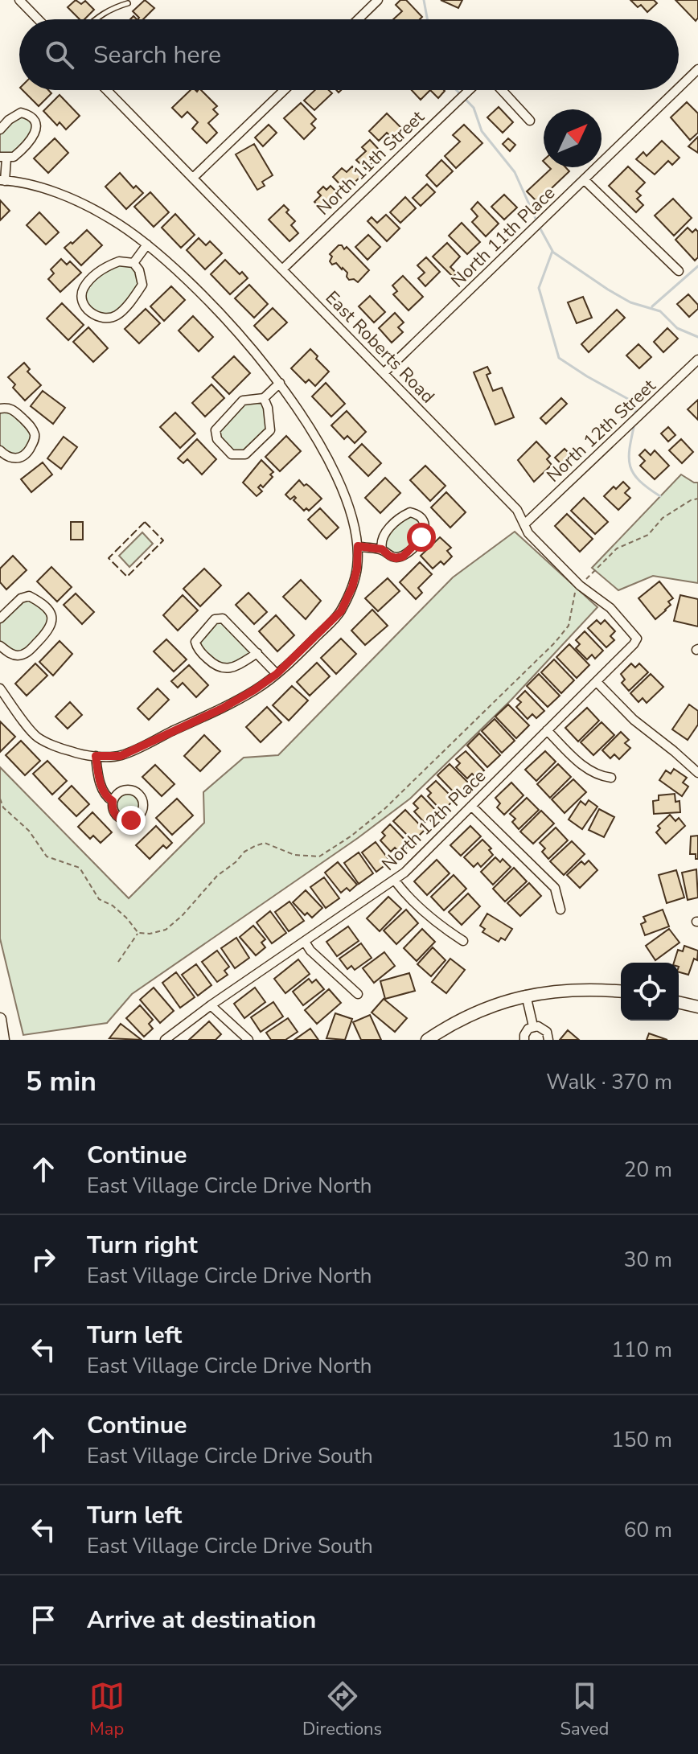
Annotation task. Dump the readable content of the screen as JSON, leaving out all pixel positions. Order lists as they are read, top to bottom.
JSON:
{
  "streets": {
    "street": [
      "North 11th Street",
      "North 11th Place",
      "East Roberts Road",
      "North 12th Street",
      "North 12th Place"
    ]
  },
  "crossings": [
    ["North 11th Street", "East Roberts Road"],
    ["North 11th Place", "East Roberts Road"],
    ["East Roberts Road", "North 12th Street"],
    ["East Roberts Road", "North 12th Place"]
  ],
  "north": "top right",
  "page": {
    "search": "Search here",
    "heading": ["5 min", "Walk · 370 m"],
    "list": [
      ["Continue", "East Village Circle Drive North", "20 m"],
      ["Turn right", "East Village Circle Drive North", "30 m"],
      ["Turn left", "East Village Circle Drive North", "110 m"],
      ["Continue", "East Village Circle Drive South", "150 m"],
      ["Turn left", "East Village Circle Drive South", "60 m"],
      "Arrive at destination"
    ],
    "nav": ["Map", "Directions", "Saved"]
  }
}
